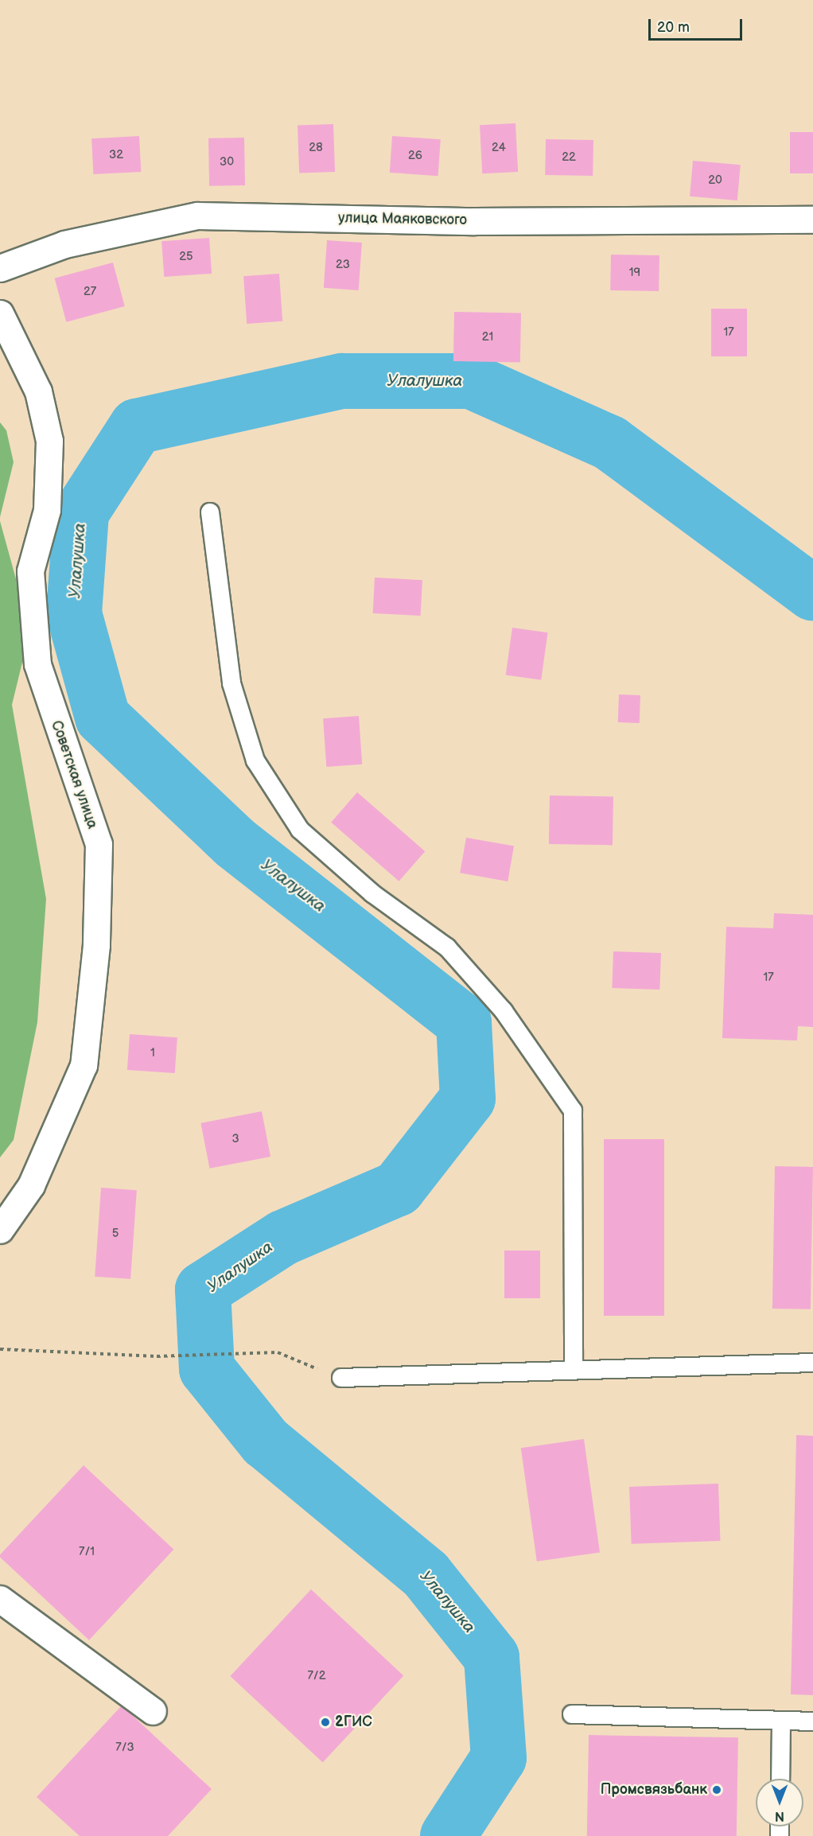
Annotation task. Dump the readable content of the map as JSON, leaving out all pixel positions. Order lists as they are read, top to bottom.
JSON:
{
  "streets": {
    "street": ["улица Маяковского", "Советская улица"]
  },
  "water": ["Улалушка"],
  "places": ["2ГИС", "Промсвязьбанк"],
  "house_numbers": [
    "28",
    "24",
    "32",
    "26",
    "22",
    "30",
    "20",
    "25",
    "23",
    "19",
    "27",
    "17",
    "21",
    "17",
    "1",
    "3",
    "5",
    "7/1",
    "7/2",
    "7/3"
  ],
  "scale_bar": "20 m",
  "north": "bottom"
}
